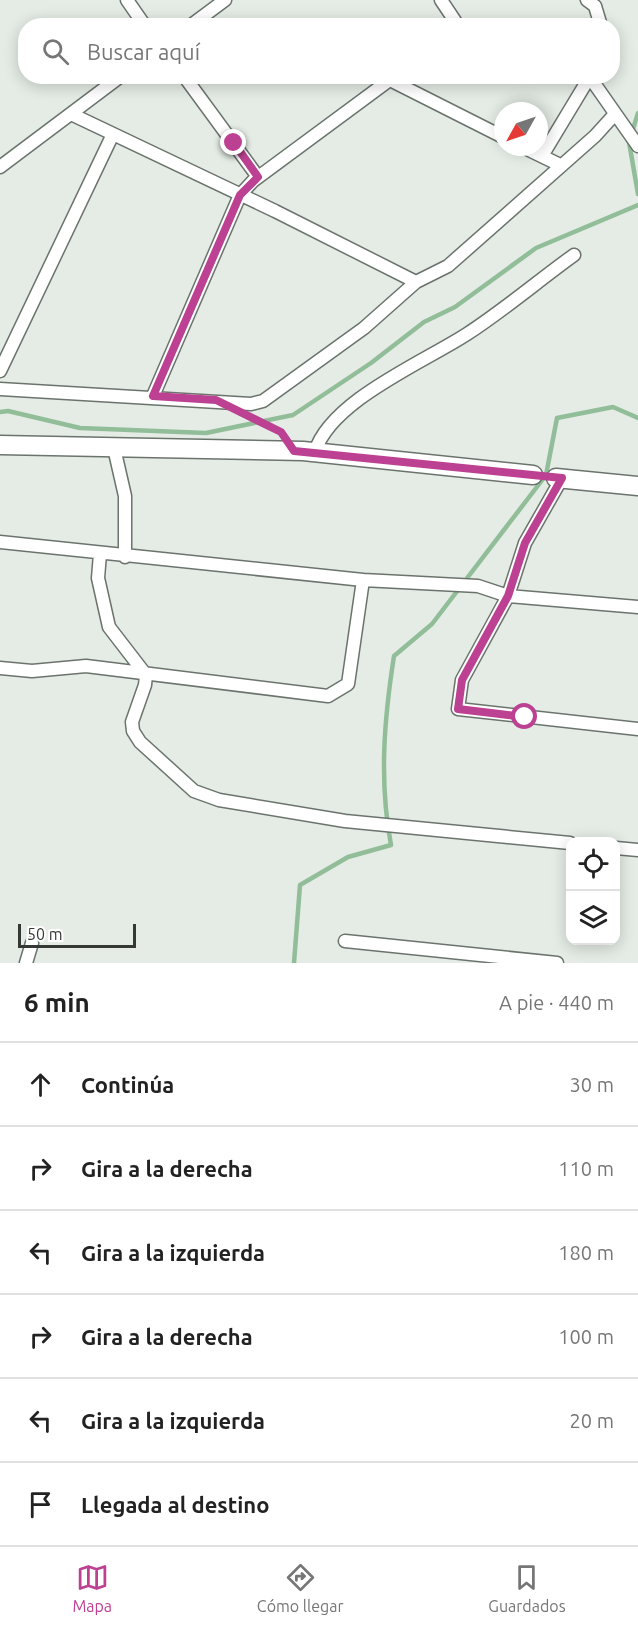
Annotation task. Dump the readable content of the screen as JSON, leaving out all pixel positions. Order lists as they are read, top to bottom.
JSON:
{
  "scale_bar": "50 m",
  "north": "bottom left",
  "page": {
    "search": "Buscar aquí",
    "scale": "50 m",
    "heading": ["6 min", "A pie · 440 m"],
    "list": [
      ["Continúa", "30 m"],
      ["Gira a la derecha", "110 m"],
      ["Gira a la izquierda", "180 m"],
      ["Gira a la derecha", "100 m"],
      ["Gira a la izquierda", "20 m"],
      "Llegada al destino"
    ],
    "nav": ["Mapa", "Cómo llegar", "Guardados"]
  }
}
